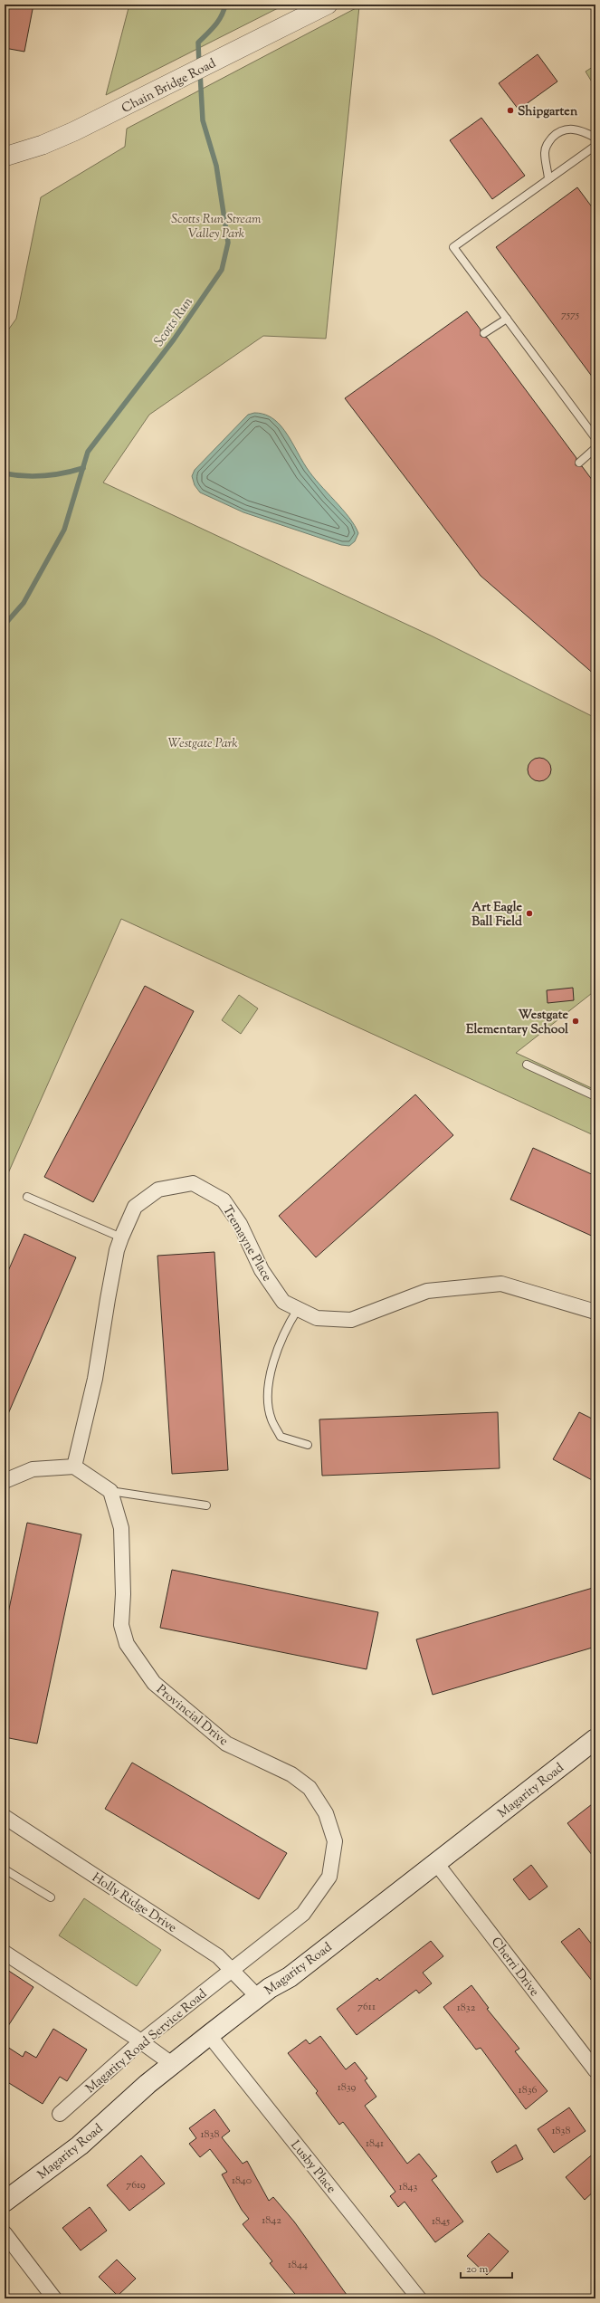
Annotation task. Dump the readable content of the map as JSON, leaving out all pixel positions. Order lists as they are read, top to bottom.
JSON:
{
  "streets": {
    "main road": ["Magarity Road"],
    "street": [
      "Chain Bridge Road",
      "Tremayne Place",
      "Provincial Drive",
      "Holly Ridge Drive",
      "Cherri Drive",
      "Magarity Road Service Road",
      "Lusby Place"
    ]
  },
  "crossings": [
    ["Provincial Drive", "Holly Ridge Drive"],
    ["Provincial Drive", "Magarity Road Service Road"],
    ["Magarity Road", "Holly Ridge Drive"],
    ["Magarity Road", "Cherri Drive"],
    ["Magarity Road", "Lusby Place"],
    ["Holly Ridge Drive", "Magarity Road Service Road"]
  ],
  "water": ["Scotts Run"],
  "parks": ["Scotts Run Stream Valley Park", "Westgate Park"],
  "places": ["Shipgarten", "Art Eagle Ball Field", "Westgate Elementary School"],
  "house_numbers": [
    "7575",
    "7611",
    "1832",
    "1839",
    "1836",
    "1838",
    "1838",
    "1841",
    "1840",
    "7619",
    "1843",
    "1842",
    "1845",
    "1844"
  ],
  "scale_bar": "20 m"
}
